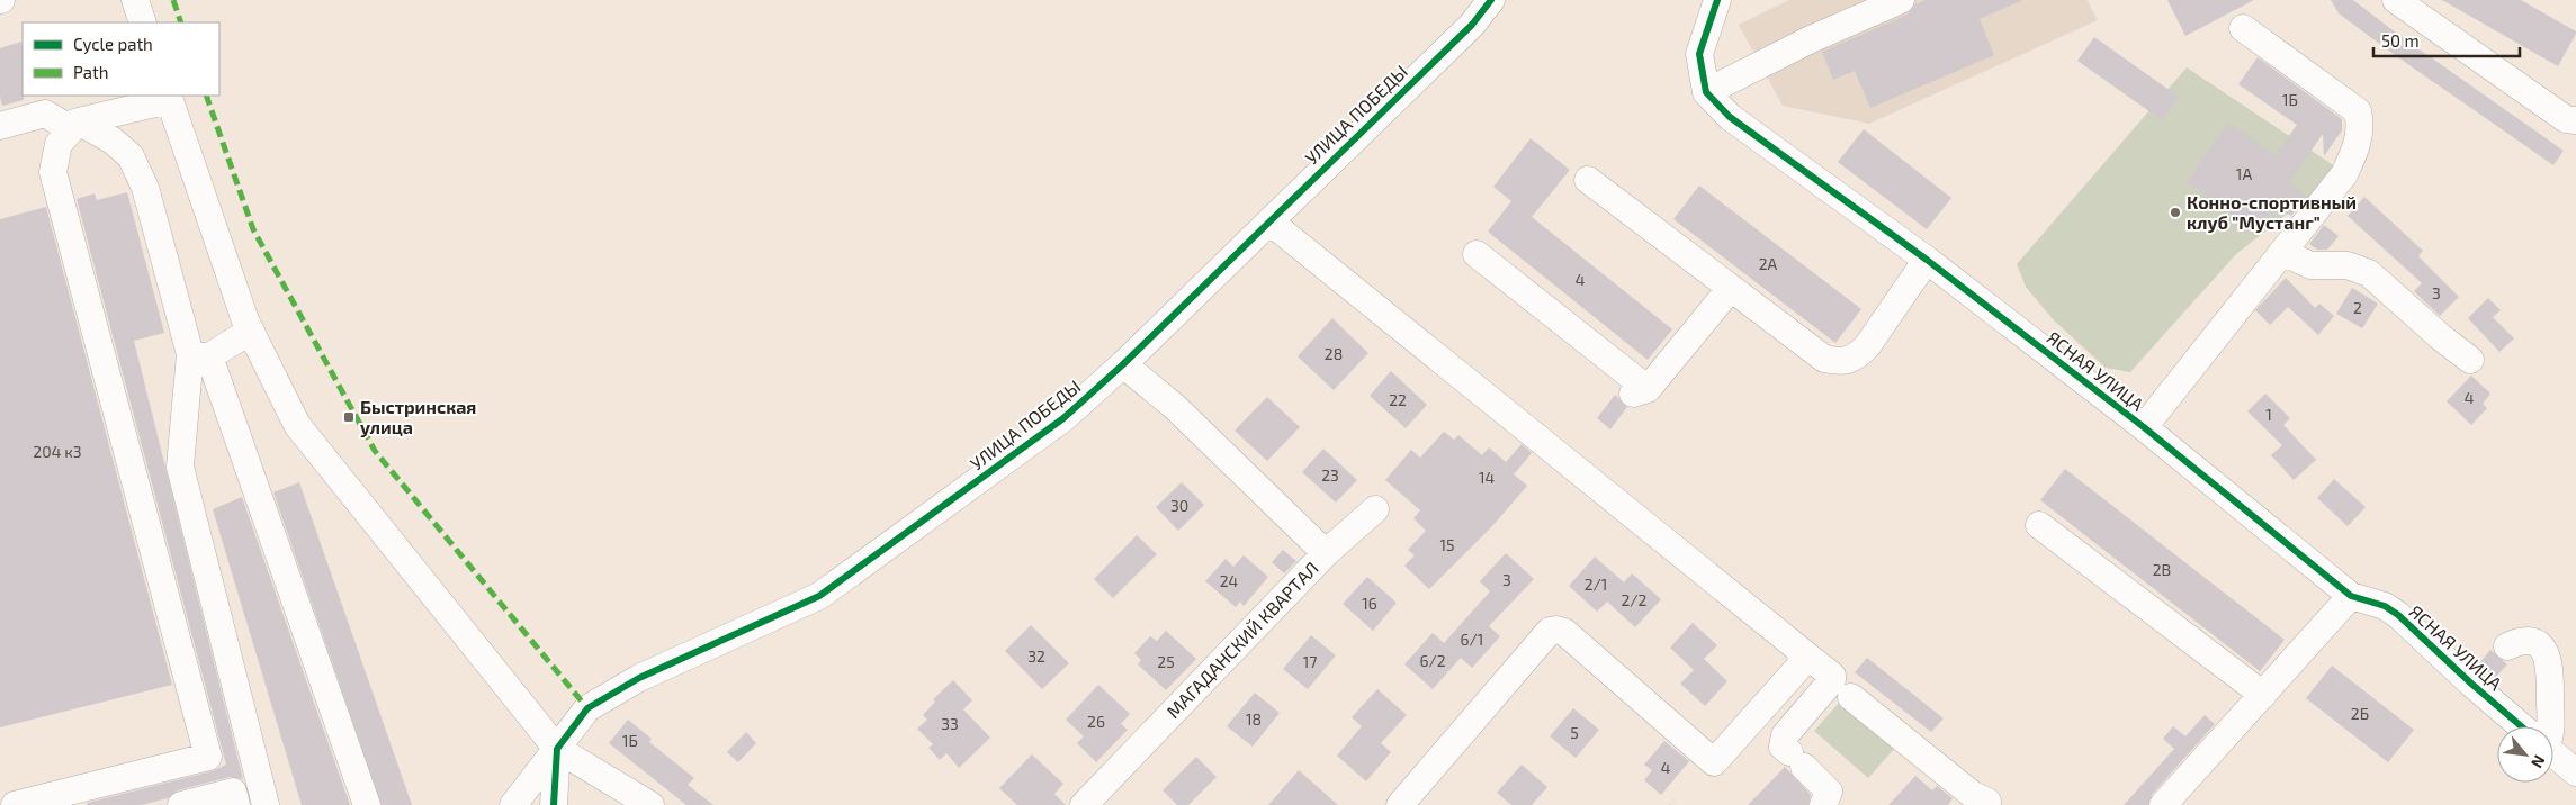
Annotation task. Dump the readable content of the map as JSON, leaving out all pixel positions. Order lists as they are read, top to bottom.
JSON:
{
  "streets": {
    "street": ["УЛИЦА ПОБЕДЫ", "ЯСНАЯ УЛИЦА", "МАГАДАНСКИЙ КВАРТАЛ"]
  },
  "crossings": [
    ["УЛИЦА ПОБЕДЫ", "МАГАДАНСКИЙ КВАРТАЛ"]
  ],
  "places": {
    "other": ["Конно-спортивный клуб \"Мустанг\""],
    "transit": ["Быстринская улица"]
  },
  "house_numbers": [
    "1Б",
    "1А",
    "2А",
    "4",
    "3",
    "2",
    "28",
    "4",
    "22",
    "1",
    "204 к3",
    "23",
    "14",
    "30",
    "15",
    "2В",
    "3",
    "24",
    "2/1",
    "2/2",
    "16",
    "6/1",
    "32",
    "6/2",
    "25",
    "17",
    "2Б",
    "18",
    "26",
    "33",
    "5",
    "1Б",
    "4"
  ],
  "legend": ["Cycle path", "Path"],
  "scale_bar": "50 m",
  "north": "bottom right"
}
